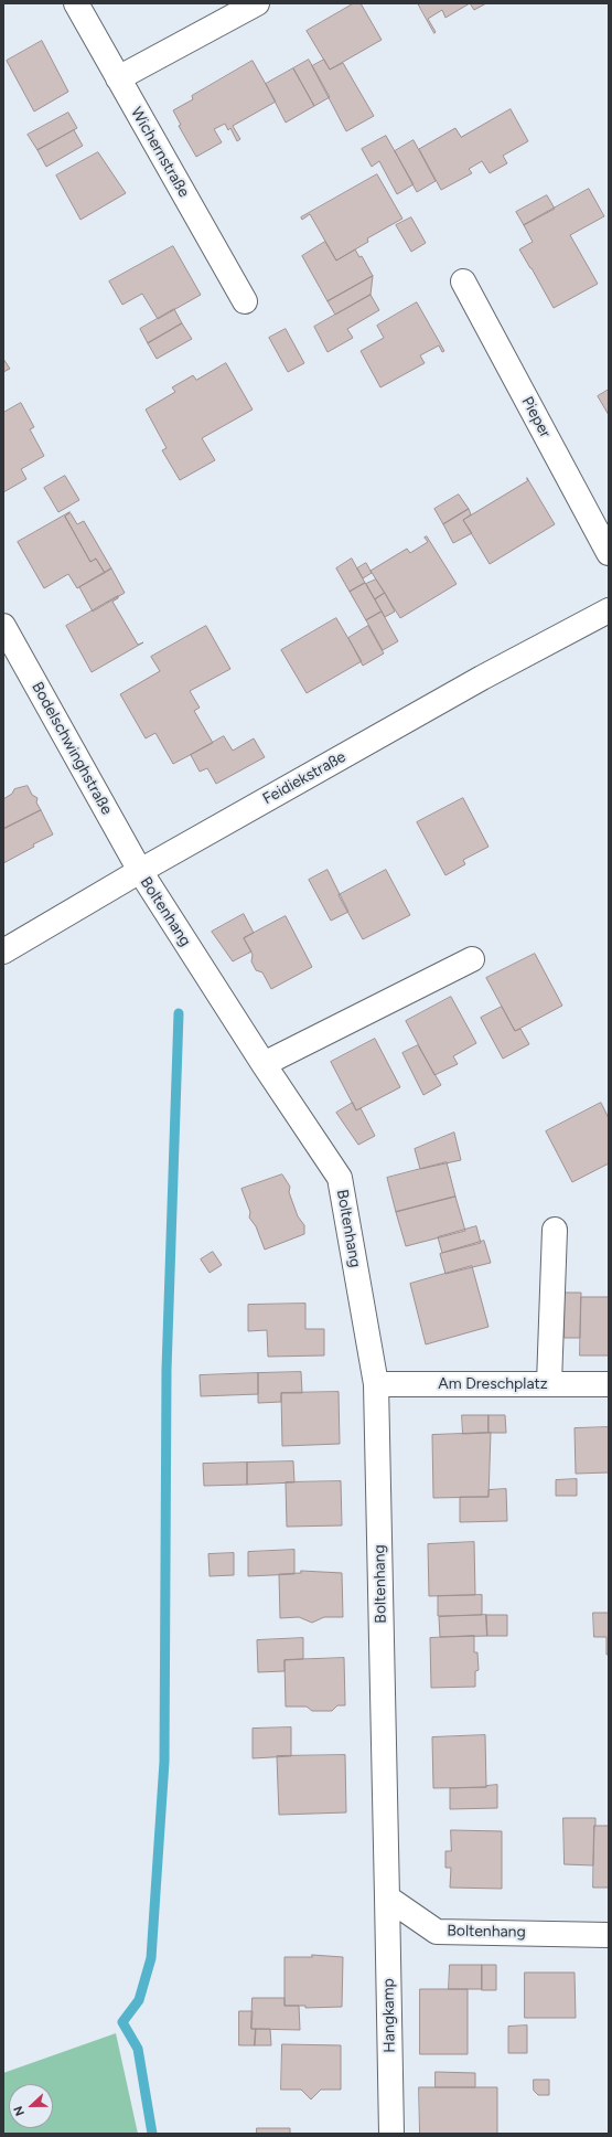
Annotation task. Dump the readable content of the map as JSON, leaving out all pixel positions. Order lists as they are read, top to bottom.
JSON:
{
  "streets": {
    "street": [
      "Wichernstraße",
      "Pieper",
      "Bodelschwinghstraße",
      "Feidiekstraße",
      "Boltenhang",
      "Am Dreschplatz",
      "Hangkamp"
    ]
  },
  "crossings": [
    ["Bodelschwinghstraße", "Feidiekstraße"],
    ["Bodelschwinghstraße", "Boltenhang"],
    ["Feidiekstraße", "Boltenhang"],
    ["Boltenhang", "Am Dreschplatz"],
    ["Boltenhang", "Hangkamp"]
  ],
  "north": "left"
}
